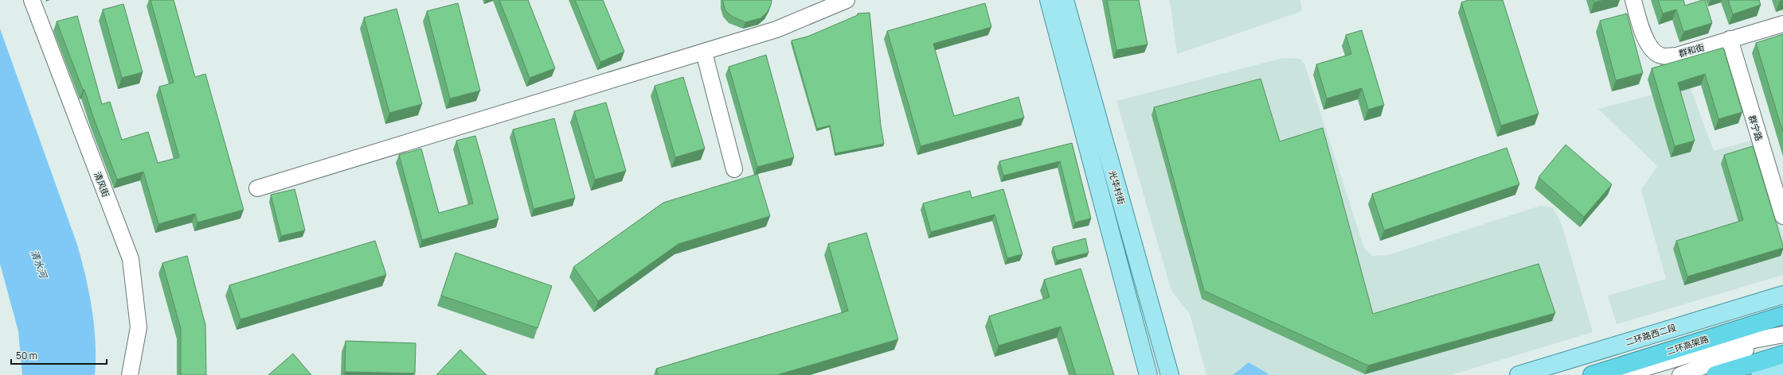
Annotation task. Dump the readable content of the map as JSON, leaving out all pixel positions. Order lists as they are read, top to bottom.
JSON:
{
  "streets": {
    "highway": ["二环高架路"],
    "main road": ["光华村街", "二环路西二段"],
    "street": ["群和街", "群宁路", "清风街"]
  },
  "crossings": [
    ["群和街", "群宁路"]
  ],
  "water": ["清水河"],
  "scale_bar": "50 m"
}
